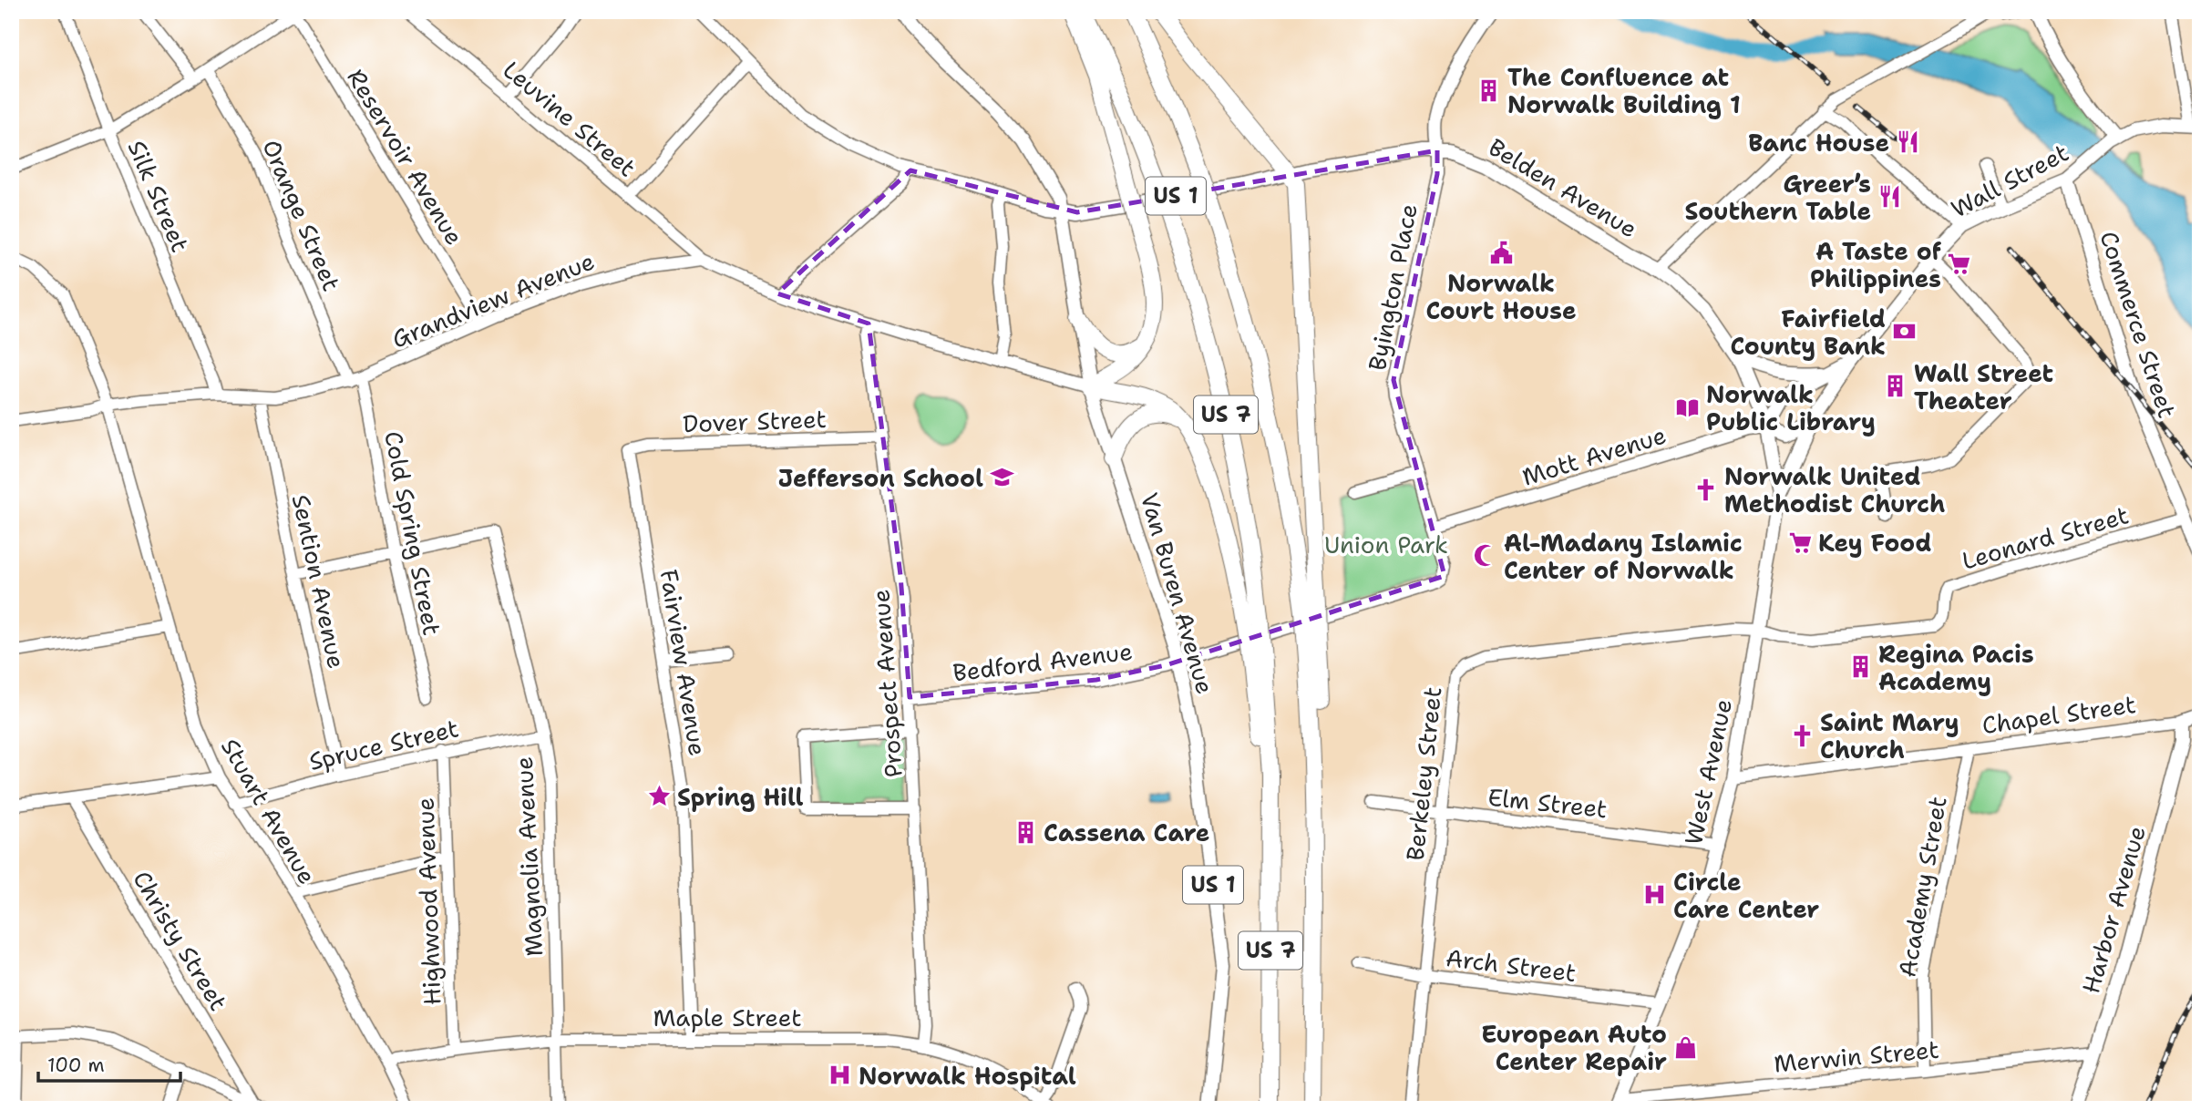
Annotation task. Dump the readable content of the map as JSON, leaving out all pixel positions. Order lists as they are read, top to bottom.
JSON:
{
  "streets": {
    "highway": ["US 7"],
    "main road": [
      "Wall Street",
      "Belden Avenue",
      "US 1",
      "Commerce Street",
      "Van Buren Avenue",
      "Chapel Street",
      "West Avenue",
      "Harbor Avenue"
    ],
    "street": [
      "Leuvine Street",
      "Reservoir Avenue",
      "Silk Street",
      "Orange Street",
      "Byington Place",
      "Grandview Avenue",
      "Dover Street",
      "Mott Avenue",
      "Cold Spring Street",
      "Leonard Street",
      "Sention Avenue",
      "Bedford Avenue",
      "Fairview Avenue",
      "Prospect Avenue",
      "Spruce Street",
      "Berkeley Street",
      "Elm Street",
      "Stuart Avenue",
      "Magnolia Avenue",
      "Academy Street",
      "Highwood Avenue",
      "Christy Street",
      "Arch Street",
      "Maple Street",
      "Merwin Street"
    ]
  },
  "crossings": [
    ["Leuvine Street", "Grandview Avenue"],
    ["Reservoir Avenue", "Grandview Avenue"],
    ["Wall Street", "Belden Avenue"],
    ["Wall Street", "Commerce Street"],
    ["Wall Street", "Mott Avenue"],
    ["Wall Street", "West Avenue"],
    ["Belden Avenue", "Byington Place"],
    ["Belden Avenue", "Mott Avenue"],
    ["Belden Avenue", "Van Buren Avenue"],
    ["Belden Avenue", "West Avenue"],
    ["Silk Street", "Grandview Avenue"],
    ["Orange Street", "Grandview Avenue"],
    ["Byington Place", "Mott Avenue"],
    ["Byington Place", "Bedford Avenue"],
    ["Grandview Avenue", "Cold Spring Street"],
    ["Grandview Avenue", "Sention Avenue"],
    ["Grandview Avenue", "Stuart Avenue"],
    ["Commerce Street", "Leonard Street"],
    ["Dover Street", "Fairview Avenue"],
    ["Dover Street", "Prospect Avenue"],
    ["Mott Avenue", "West Avenue"],
    ["Cold Spring Street", "Magnolia Avenue"],
    ["Leonard Street", "West Avenue"],
    ["Leonard Street", "Berkeley Street"],
    ["Sention Avenue", "Spruce Street"],
    ["Van Buren Avenue", "Bedford Avenue"],
    ["Bedford Avenue", "Prospect Avenue"],
    ["Fairview Avenue", "Maple Street"],
    ["Prospect Avenue", "Maple Street"],
    ["Chapel Street", "West Avenue"],
    ["Chapel Street", "Academy Street"],
    ["Chapel Street", "Harbor Avenue"],
    ["Spruce Street", "Stuart Avenue"],
    ["Spruce Street", "Magnolia Avenue"],
    ["Spruce Street", "Highwood Avenue"],
    ["West Avenue", "Berkeley Street"],
    ["West Avenue", "Elm Street"],
    ["West Avenue", "Arch Street"],
    ["West Avenue", "Merwin Street"],
    ["Berkeley Street", "Elm Street"],
    ["Berkeley Street", "Arch Street"],
    ["Stuart Avenue", "Maple Street"],
    ["Magnolia Avenue", "Maple Street"],
    ["Academy Street", "Merwin Street"],
    ["Highwood Avenue", "Maple Street"],
    ["Harbor Avenue", "Merwin Street"]
  ],
  "parks": ["Union Park"],
  "places": {
    "building": [
      "The Confluence at Norwalk Building 1",
      "Wall Street Theater",
      "Regina Pacis Academy",
      "Cassena Care"
    ],
    "restaurant": ["Banc House", "Greer’s Southern Table"],
    "public building": ["Norwalk Court House"],
    "supermarket": ["A Taste of Philippines", "Key Food"],
    "bank": ["Fairfield County Bank"],
    "library": ["Norwalk Public Library"],
    "school or university": ["Jefferson School"],
    "church": ["Norwalk United Methodist Church", "Saint Mary Church"],
    "mosque": ["Al-Madany Islamic Center of Norwalk"],
    "place": ["Spring Hill"],
    "hospital": ["Circle Care Center", "Norwalk Hospital"],
    "shop": ["European Auto Center Repair"]
  },
  "scale_bar": "100 m"
}
